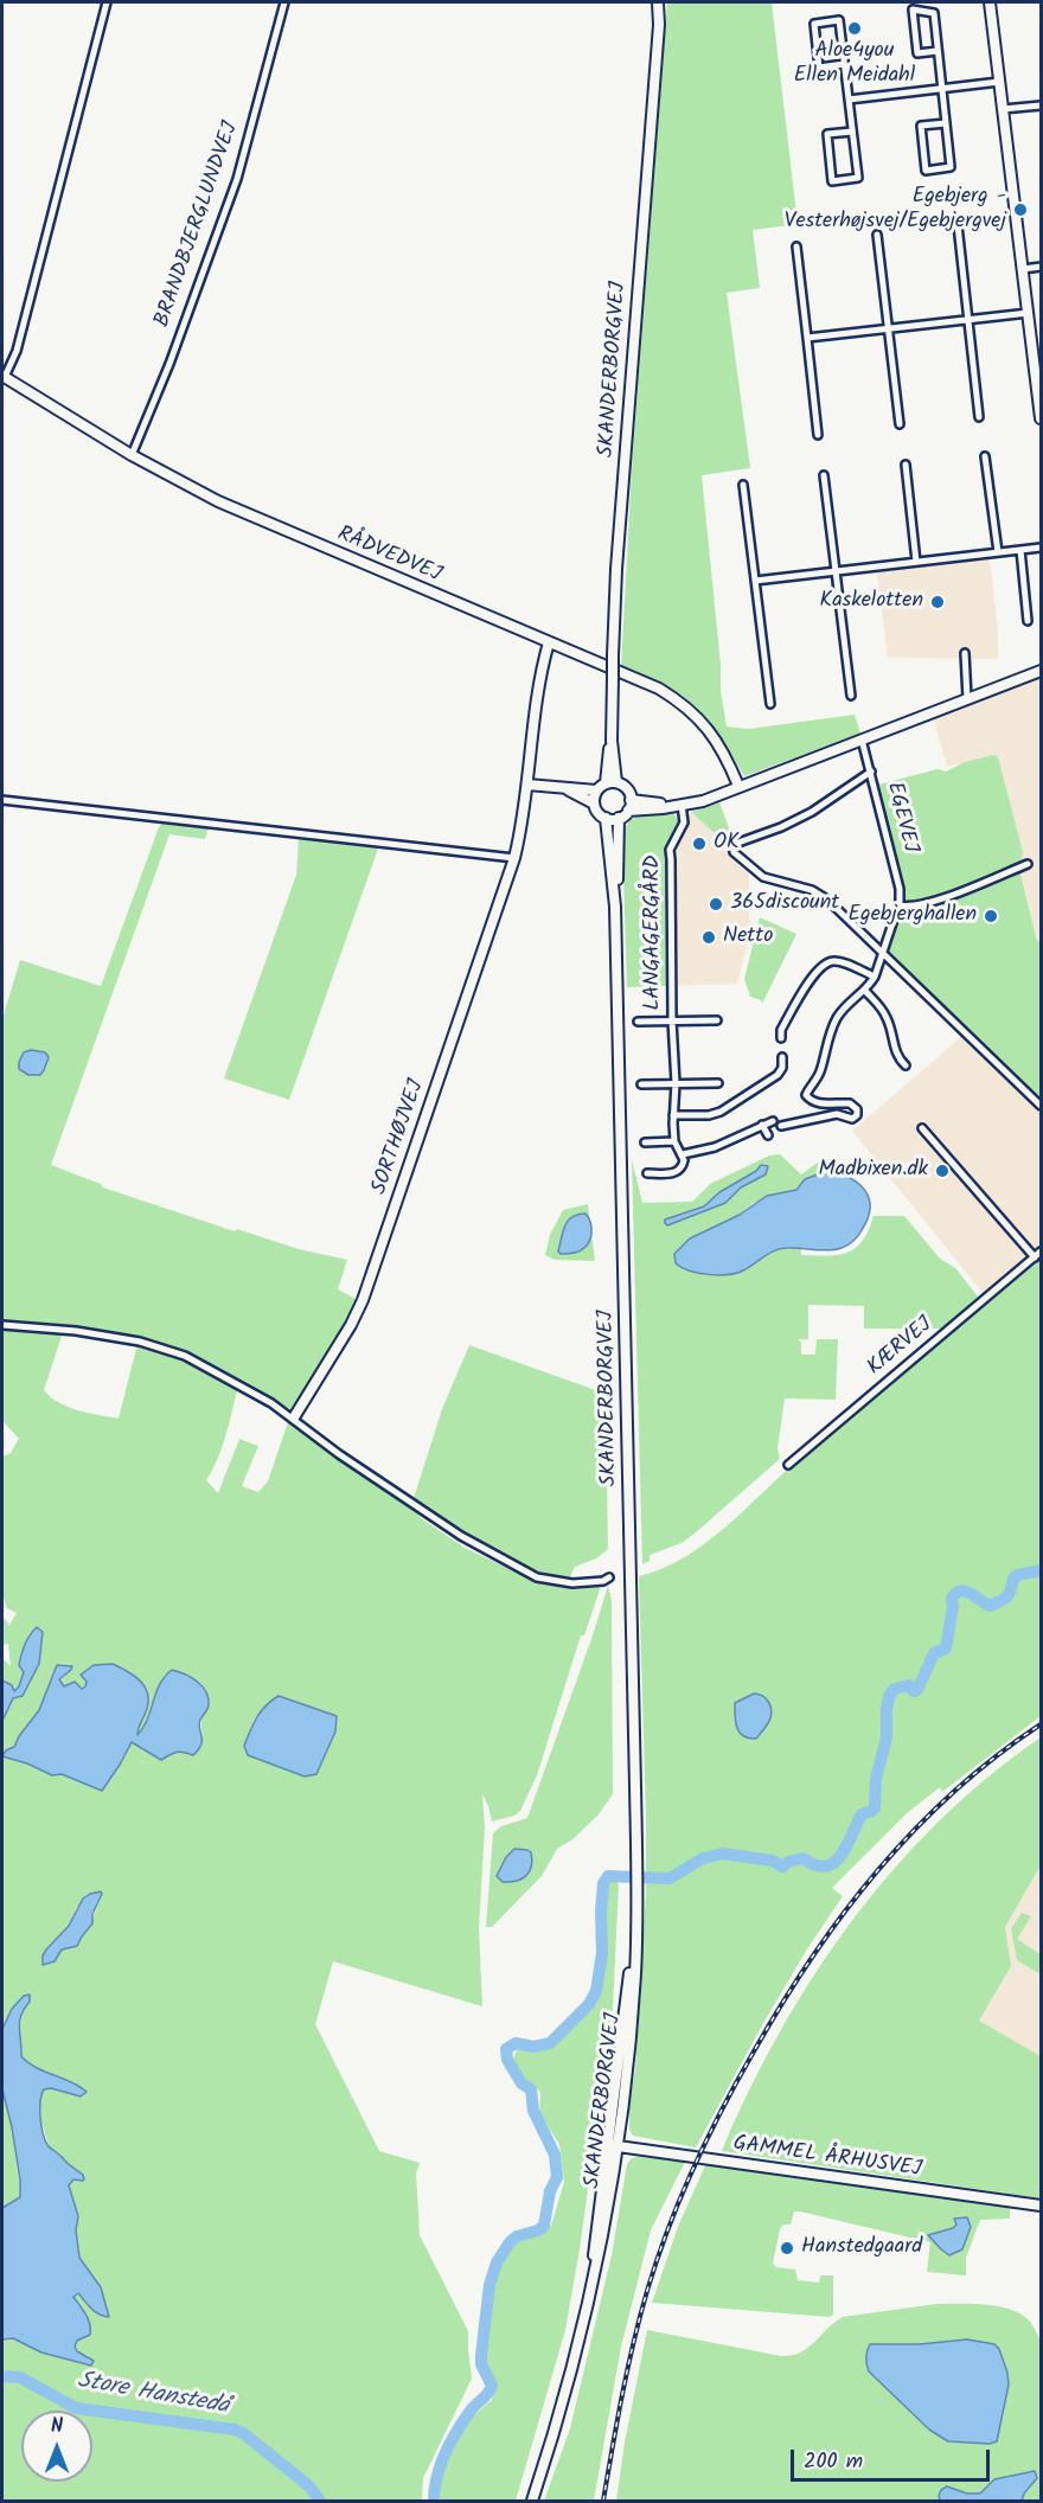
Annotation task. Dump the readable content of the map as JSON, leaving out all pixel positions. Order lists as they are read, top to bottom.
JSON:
{
  "streets": {
    "main road": [
      "SKANDERBORGVEJ",
      "RÅDVEDVEJ",
      "SORTHØJVEJ",
      "GAMMEL ÅRHUSVEJ"
    ],
    "street": [
      "BRANDBJERGLUNDVEJ",
      "EGEVEJ",
      "LANGAGERGÅRD",
      "KÆRVEJ"
    ]
  },
  "crossings": [
    ["BRANDBJERGLUNDVEJ", "RÅDVEDVEJ"],
    ["SKANDERBORGVEJ", "GAMMEL ÅRHUSVEJ"],
    ["RÅDVEDVEJ", "SORTHØJVEJ"]
  ],
  "water": ["Store Hanstedå"],
  "places": [
    "Aloe4you Ellen Meidahl",
    "Egebjerg - Vesterhøjsvej/Egebjergvej",
    "Kaskelotten",
    "OK",
    "365discount",
    "Egebjerghallen",
    "Netto",
    "Madbixen.dk",
    "Hanstedgaard"
  ],
  "scale_bar": "200 m",
  "north": "top"
}
